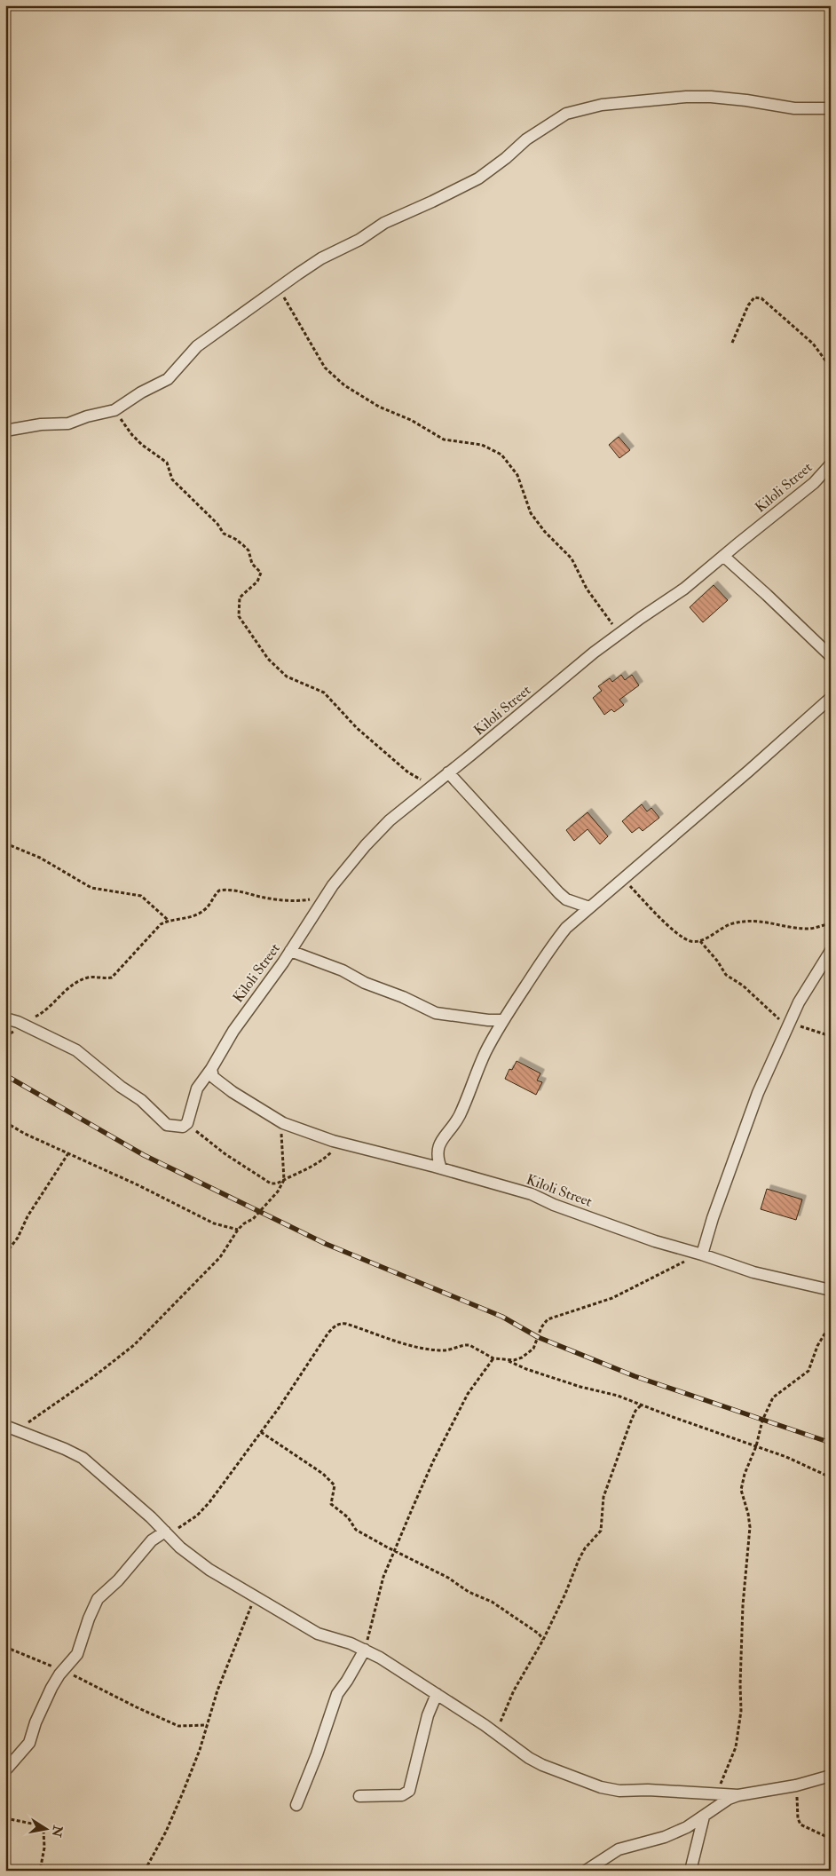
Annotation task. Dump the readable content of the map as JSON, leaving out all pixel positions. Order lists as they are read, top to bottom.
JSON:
{
  "streets": {
    "street": ["Kiloli Street"]
  },
  "north": "right"
}
